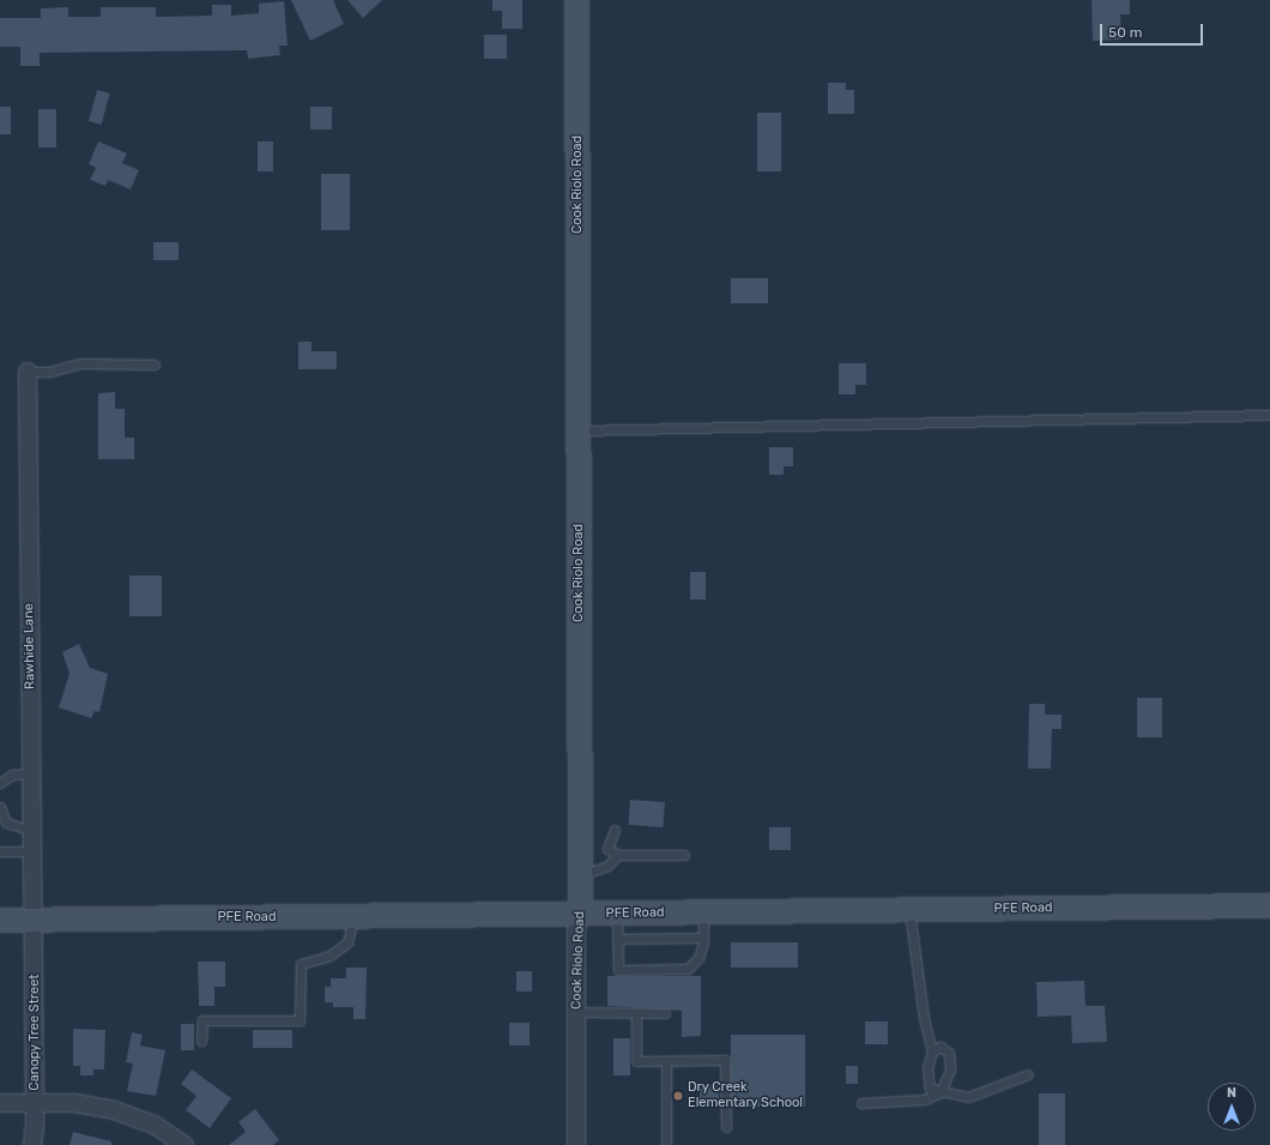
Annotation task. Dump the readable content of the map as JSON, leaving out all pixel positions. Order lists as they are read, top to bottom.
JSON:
{
  "streets": {
    "main road": ["Cook Riolo Road", "PFE Road"],
    "street": ["Rawhide Lane", "Canopy Tree Street"]
  },
  "crossings": [
    ["Cook Riolo Road", "PFE Road"],
    ["Rawhide Lane", "PFE Road"],
    ["Rawhide Lane", "Canopy Tree Street"],
    ["PFE Road", "Canopy Tree Street"]
  ],
  "places": ["Dry Creek Elementary School"],
  "scale_bar": "50 m",
  "north": "top"
}
